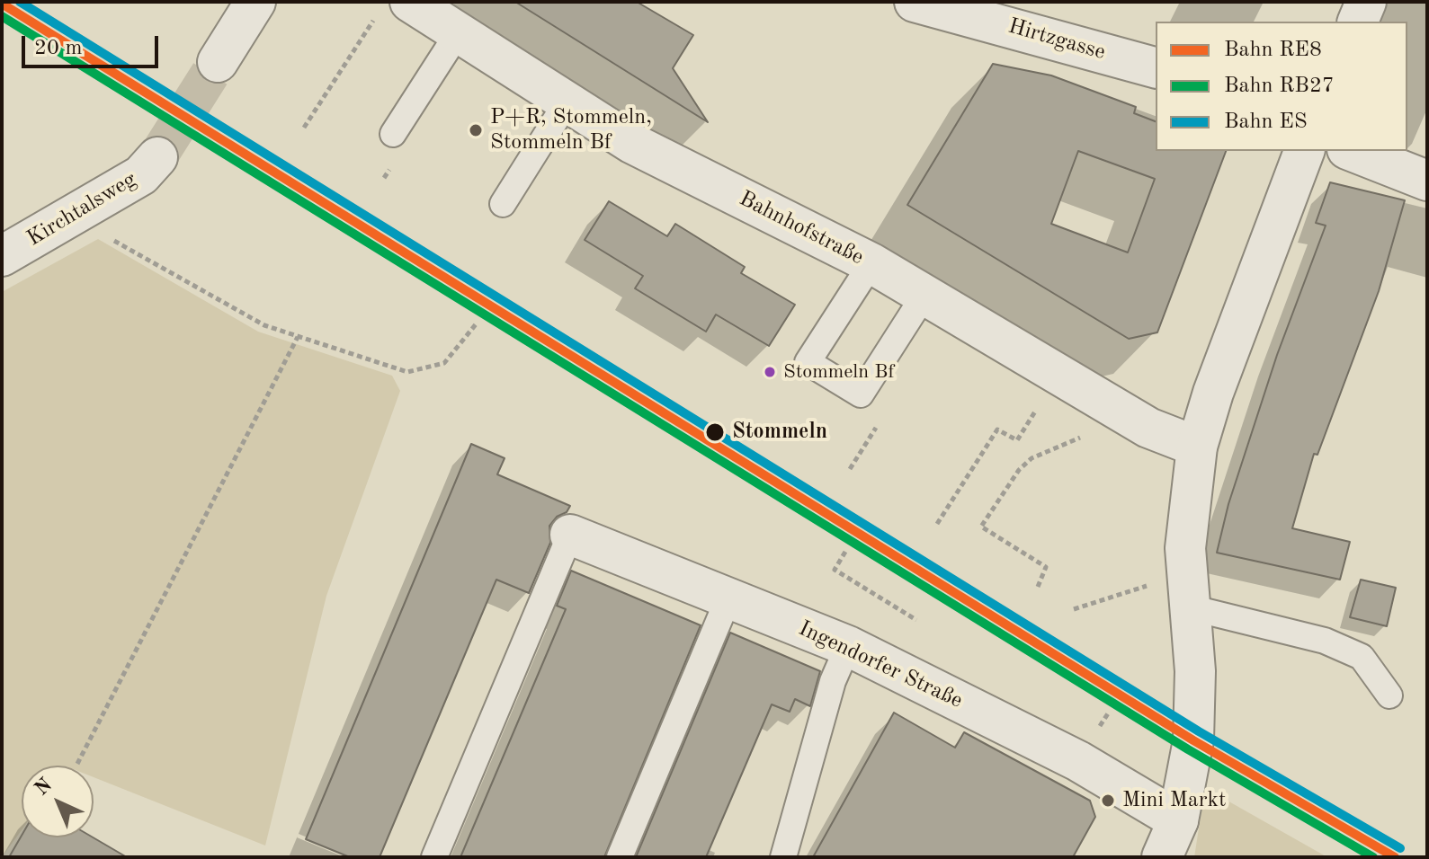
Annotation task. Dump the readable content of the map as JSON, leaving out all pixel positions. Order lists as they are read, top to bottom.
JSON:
{
  "streets": {
    "street": [
      "Hirtzgasse",
      "Kirchtalsweg",
      "Bahnhofstraße",
      "Ingendorfer Straße"
    ]
  },
  "places": [
    "P+R, Stommeln, Stommeln Bf",
    "Stommeln Bf",
    "Stommeln",
    "Mini Markt"
  ],
  "lines": ["rail line ES", "rail line RE8", "rail line RB27"],
  "legend": ["Bahn RE8", "Bahn RB27", "Bahn ES"],
  "scale_bar": "20 m",
  "north": "top left"
}
